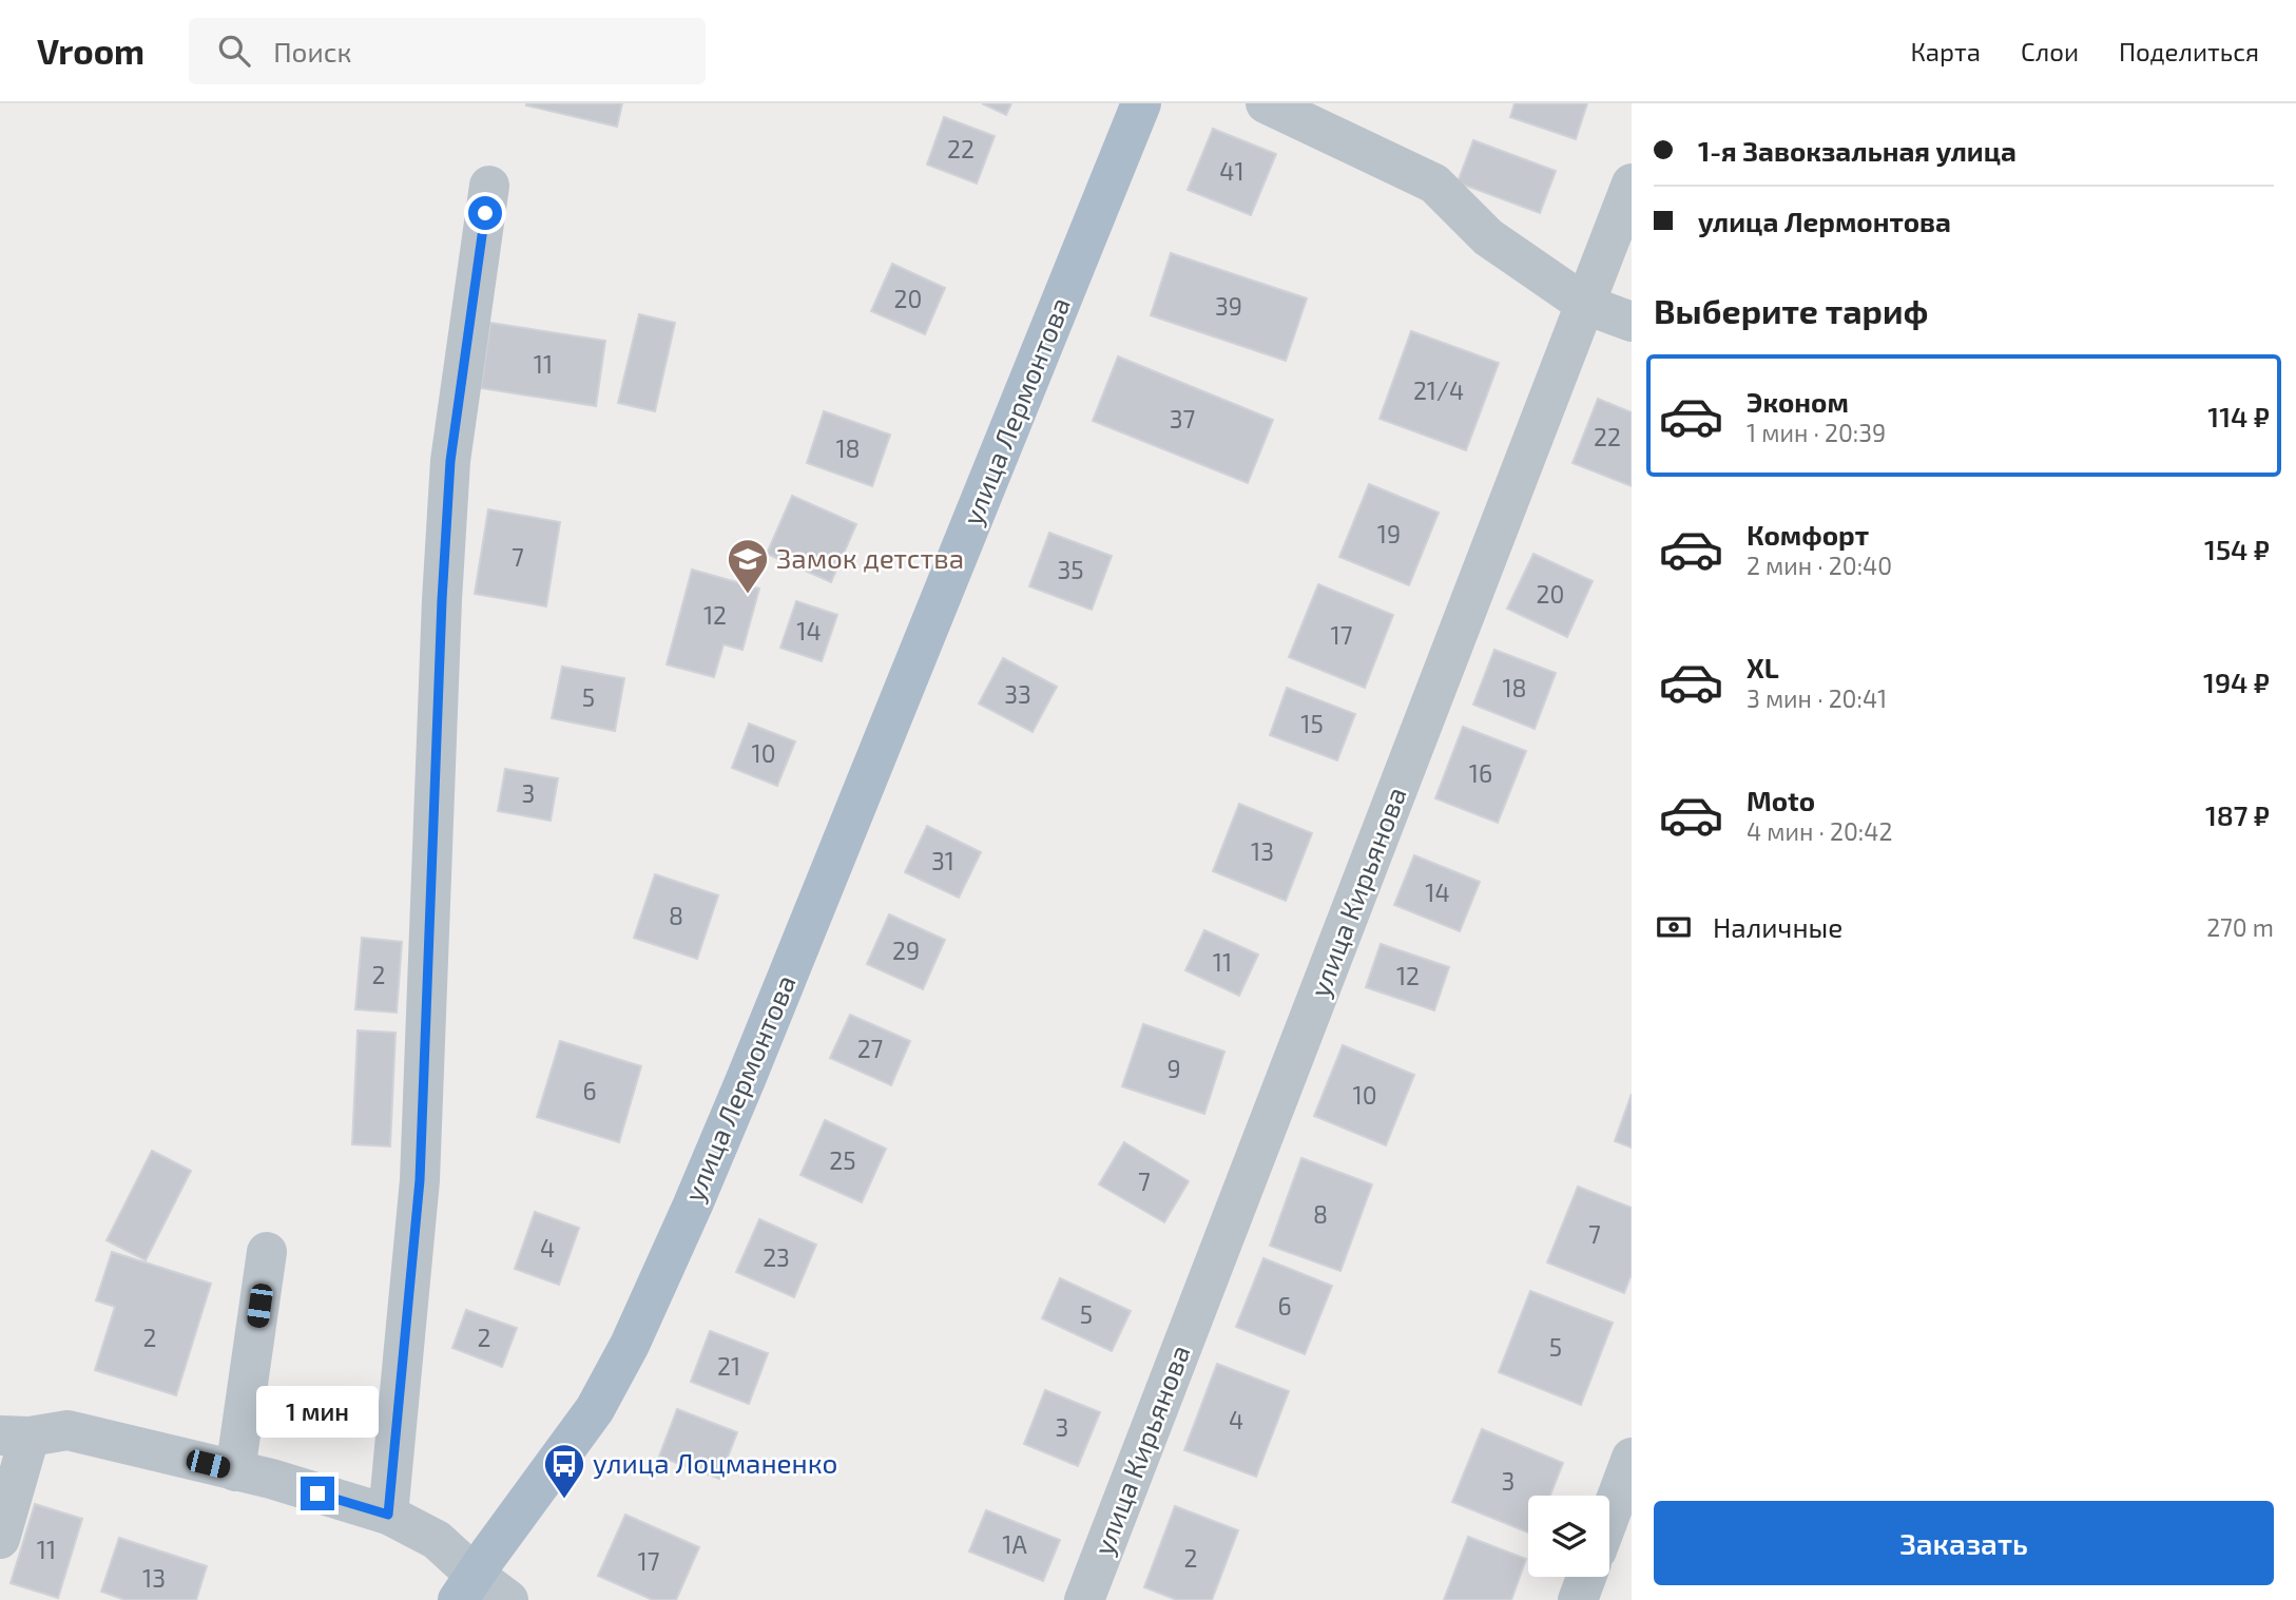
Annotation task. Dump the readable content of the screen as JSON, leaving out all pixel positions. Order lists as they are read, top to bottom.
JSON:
{
  "streets": {
    "main road": ["улица Лермонтова"],
    "street": ["улица Кирьянова"]
  },
  "places": {
    "school or university": ["Замок детства"],
    "bus stop": ["улица Лоцманенко"]
  },
  "house_numbers": [
    "22",
    "41",
    "20",
    "39",
    "11",
    "21/4",
    "37",
    "22",
    "18",
    "19",
    "7",
    "35",
    "20",
    "12",
    "14",
    "17",
    "18",
    "33",
    "5",
    "15",
    "10",
    "16",
    "3",
    "13",
    "31",
    "14",
    "8",
    "29",
    "11",
    "2",
    "12",
    "27",
    "9",
    "6",
    "10",
    "25",
    "7",
    "8",
    "7",
    "4",
    "23",
    "6",
    "5",
    "2",
    "2",
    "5",
    "21",
    "4",
    "3",
    "3",
    "1А",
    "11",
    "2",
    "17",
    "13"
  ],
  "page": {
    "header": "Vroom",
    "search": "Поиск",
    "nav": ["Карта", "Слои", "Поделиться"],
    "banner": ["1-я Завокзальная улица", "улица Лермонтова"],
    "heading": "Выберите тариф",
    "list": [
      {
        "name": "Эконом",
        "note": "1 мин · 20:39",
        "value": "114 ₽"
      },
      {
        "name": "Комфорт",
        "note": "2 мин · 20:40",
        "value": "154 ₽"
      },
      {
        "name": "XL",
        "note": "3 мин · 20:41",
        "value": "194 ₽"
      },
      {
        "name": "Moto",
        "note": "4 мин · 20:42",
        "value": "187 ₽"
      }
    ],
    "pay": ["Наличные", "270 m"],
    "bubble": "1 мин",
    "buttons": "Заказать"
  }
}
